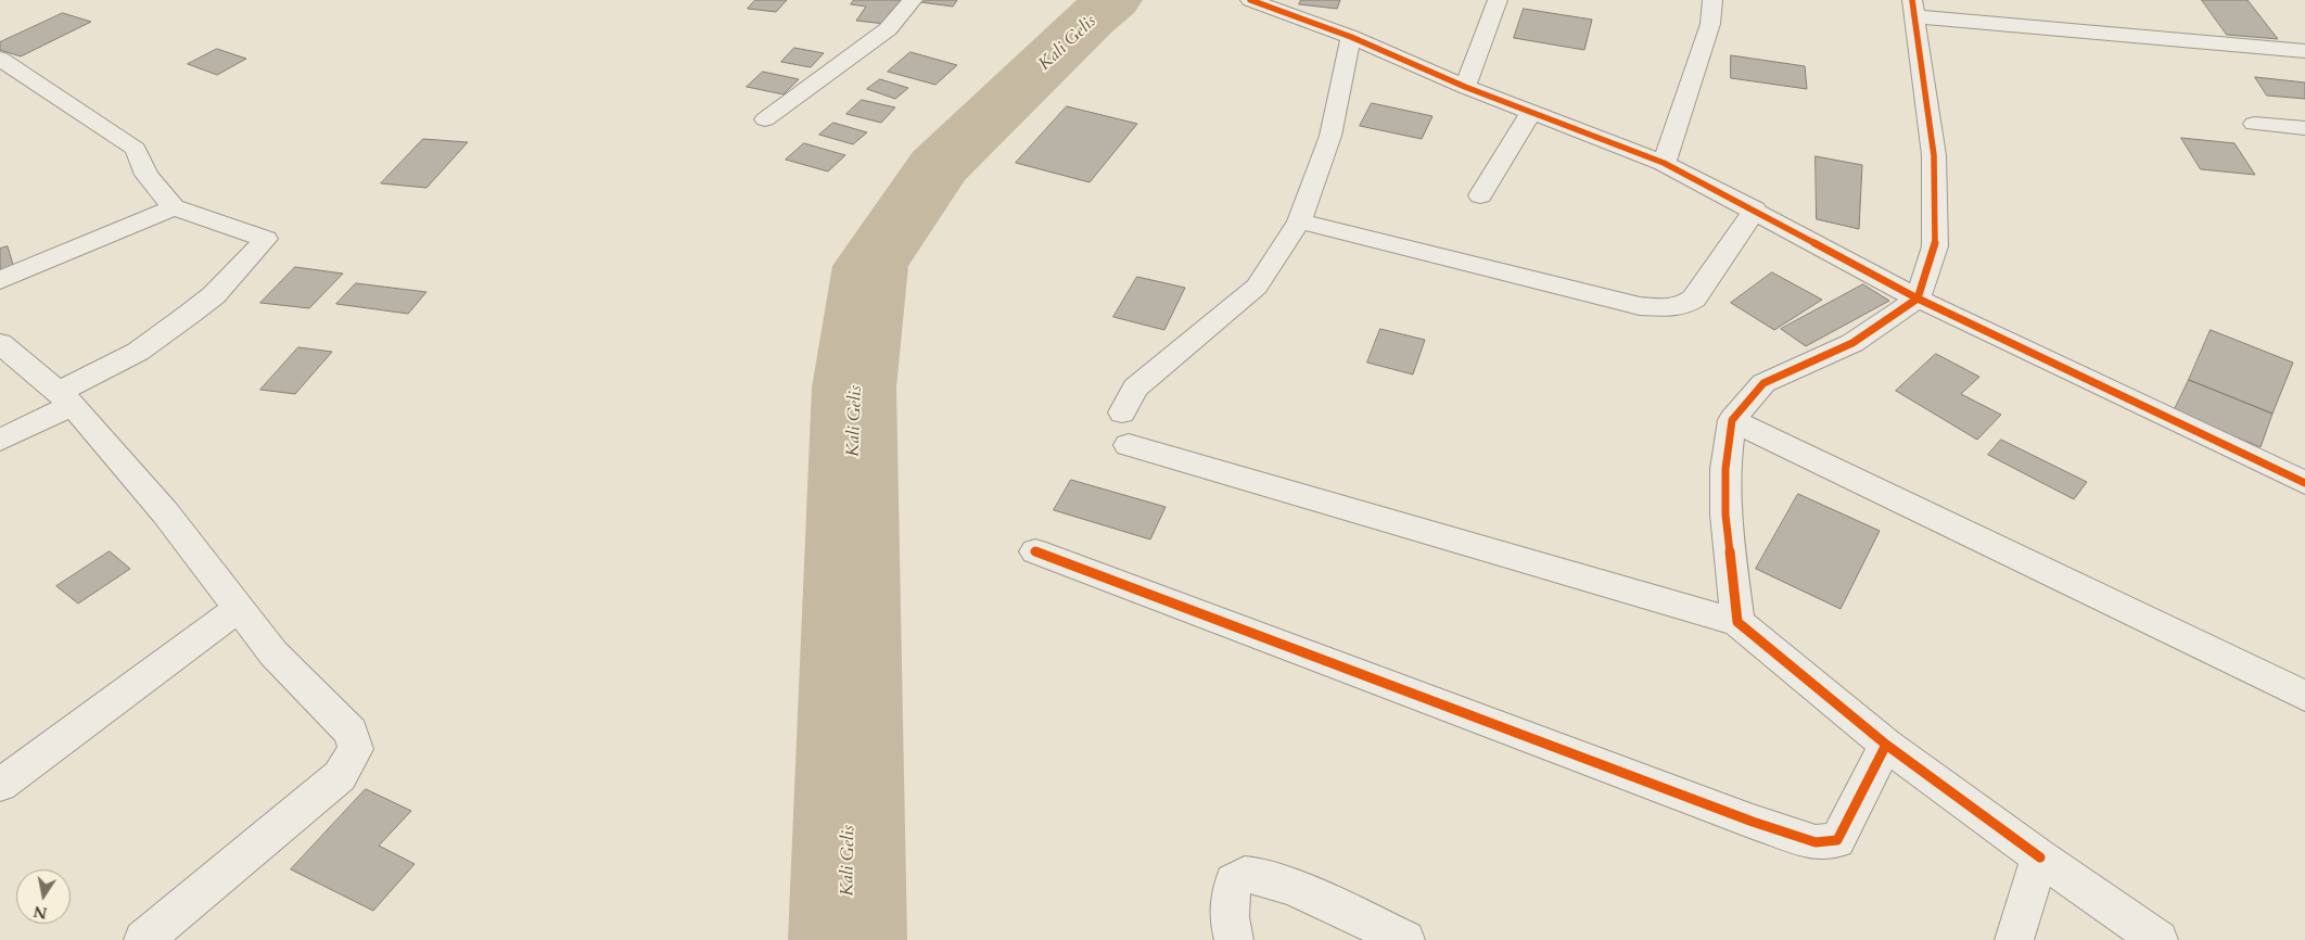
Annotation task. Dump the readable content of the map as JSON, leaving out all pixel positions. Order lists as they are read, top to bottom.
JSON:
{
  "water": ["Kali Gelis"],
  "north": "bottom"
}
